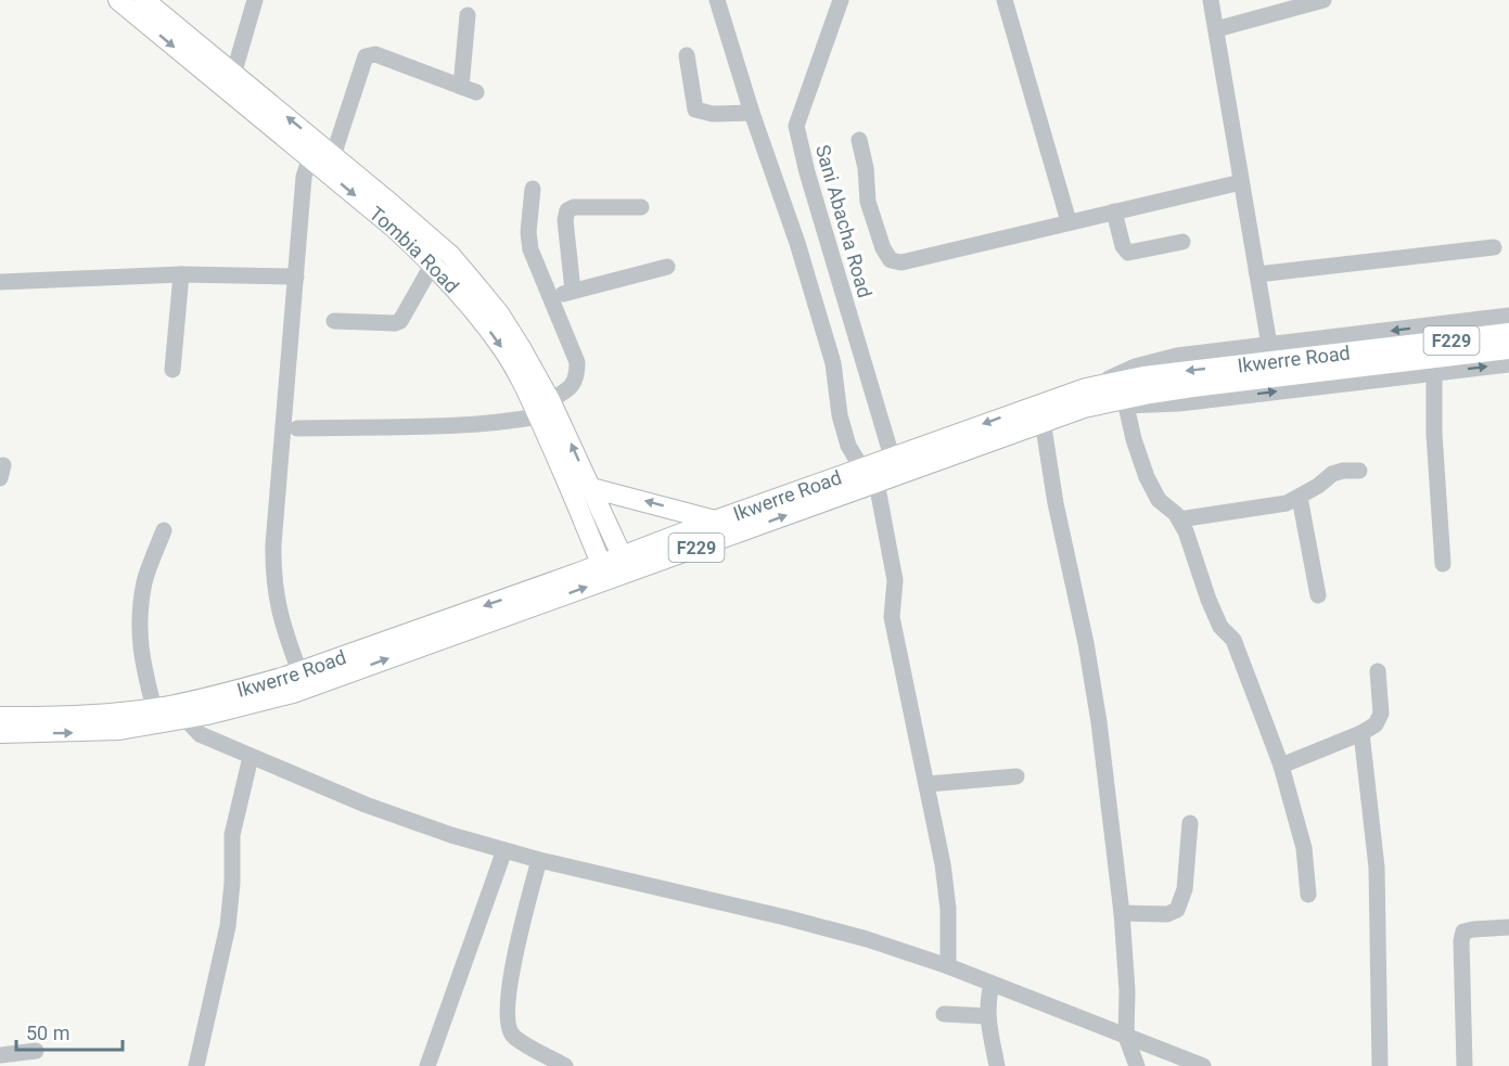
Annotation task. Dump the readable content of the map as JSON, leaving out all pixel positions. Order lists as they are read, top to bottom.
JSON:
{
  "streets": {
    "main road": ["Tombia Road", "F229", "Ikwerre Road"],
    "street": ["Sani Abacha Road"]
  },
  "crossings": [
    ["Sani Abacha Road", "Ikwerre Road"],
    ["Tombia Road", "Ikwerre Road"]
  ],
  "scale_bar": "50 m"
}
